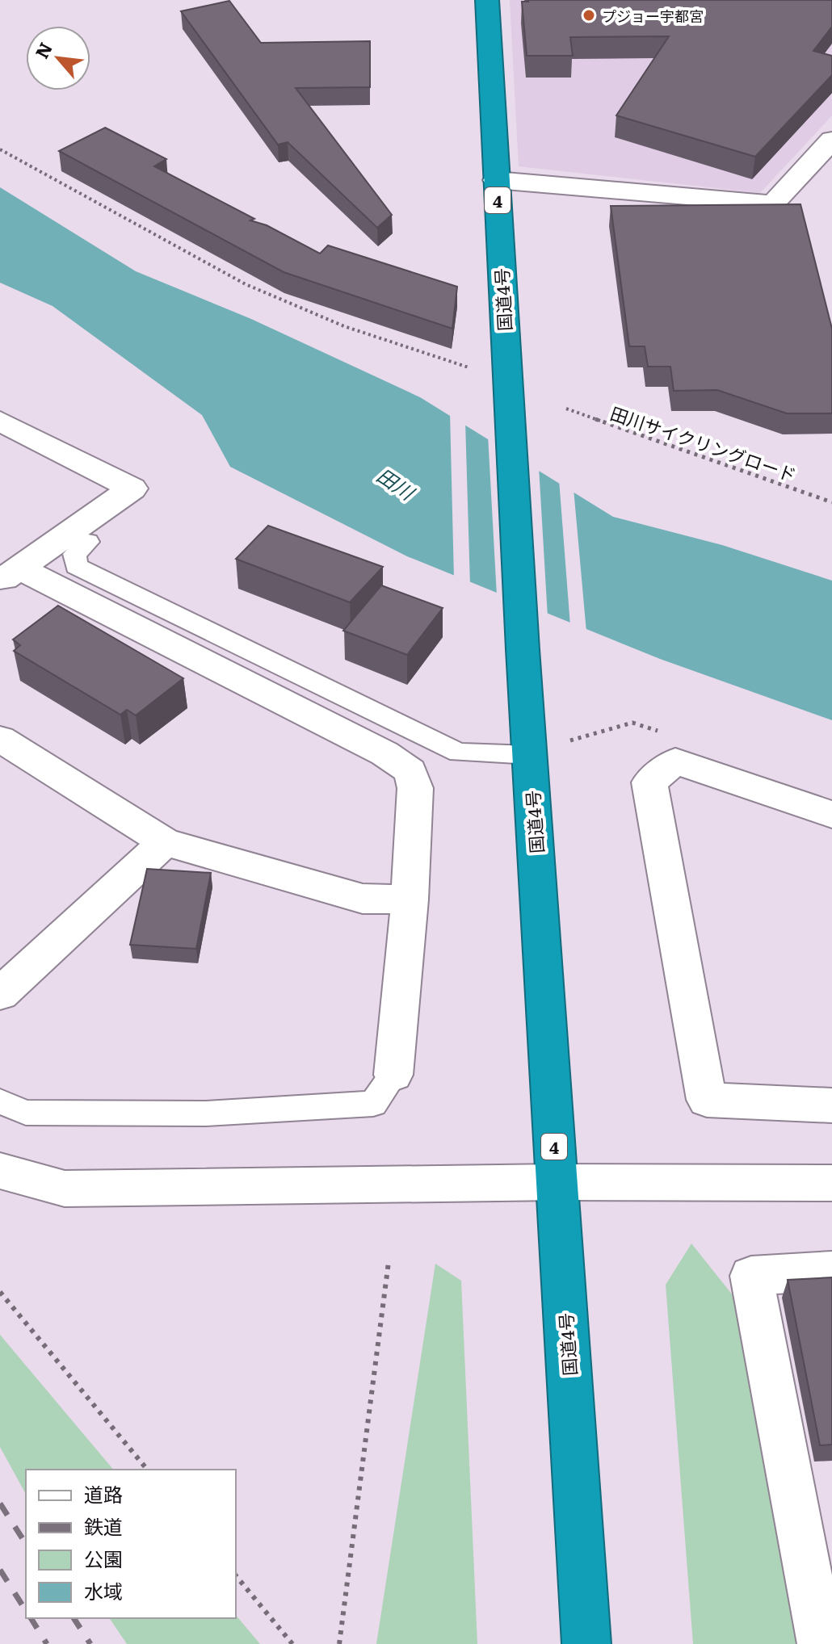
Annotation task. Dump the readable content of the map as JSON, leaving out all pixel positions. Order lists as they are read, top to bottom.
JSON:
{
  "streets": {
    "highway": ["4", "国道4号"],
    "path": ["田川サイクリングロード"]
  },
  "water": ["田川"],
  "places": ["プジョー宇都宮"],
  "legend": [
    "道路",
    "鉄道",
    "公園",
    "水域"
  ],
  "north": "top left"
}
